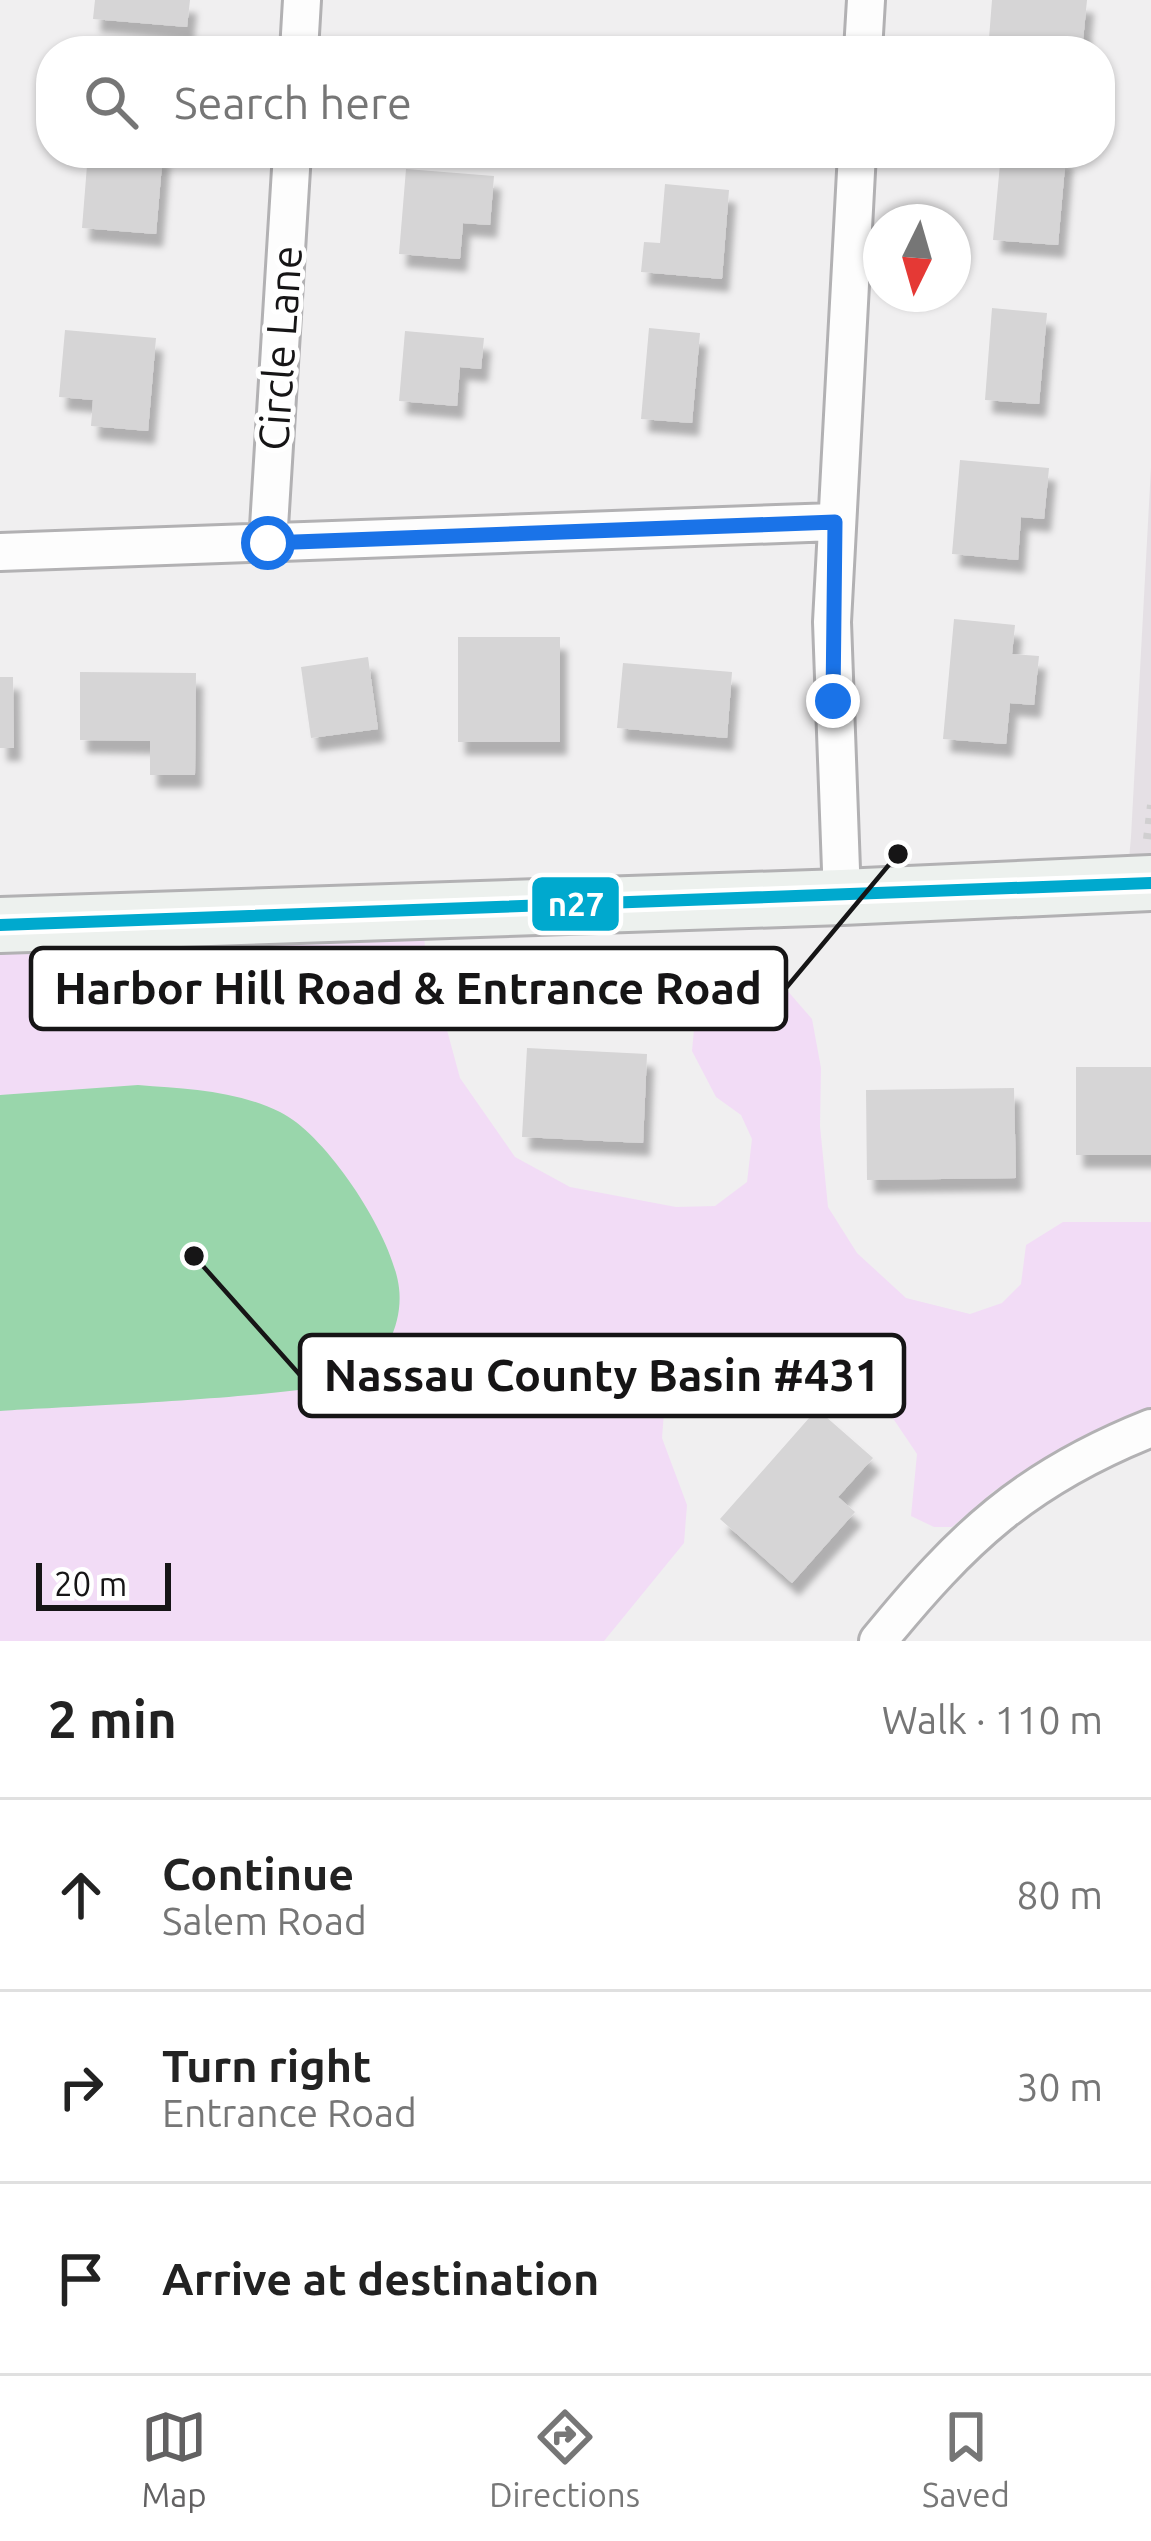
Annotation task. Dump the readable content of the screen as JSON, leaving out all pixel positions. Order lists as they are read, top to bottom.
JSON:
{
  "streets": {
    "street": ["Circle Lane"]
  },
  "places": ["Harbor Hill Road & Entrance Road", "Nassau County Basin #431"],
  "lines": ["transit line n27"],
  "scale_bar": "20 m",
  "north": "bottom",
  "page": {
    "search": "Search here",
    "scale": "20 m",
    "heading": ["2 min", "Walk · 110 m"],
    "list": [
      ["Continue", "Salem Road", "80 m"],
      ["Turn right", "Entrance Road", "30 m"],
      "Arrive at destination"
    ],
    "nav": ["Map", "Directions", "Saved"]
  }
}
